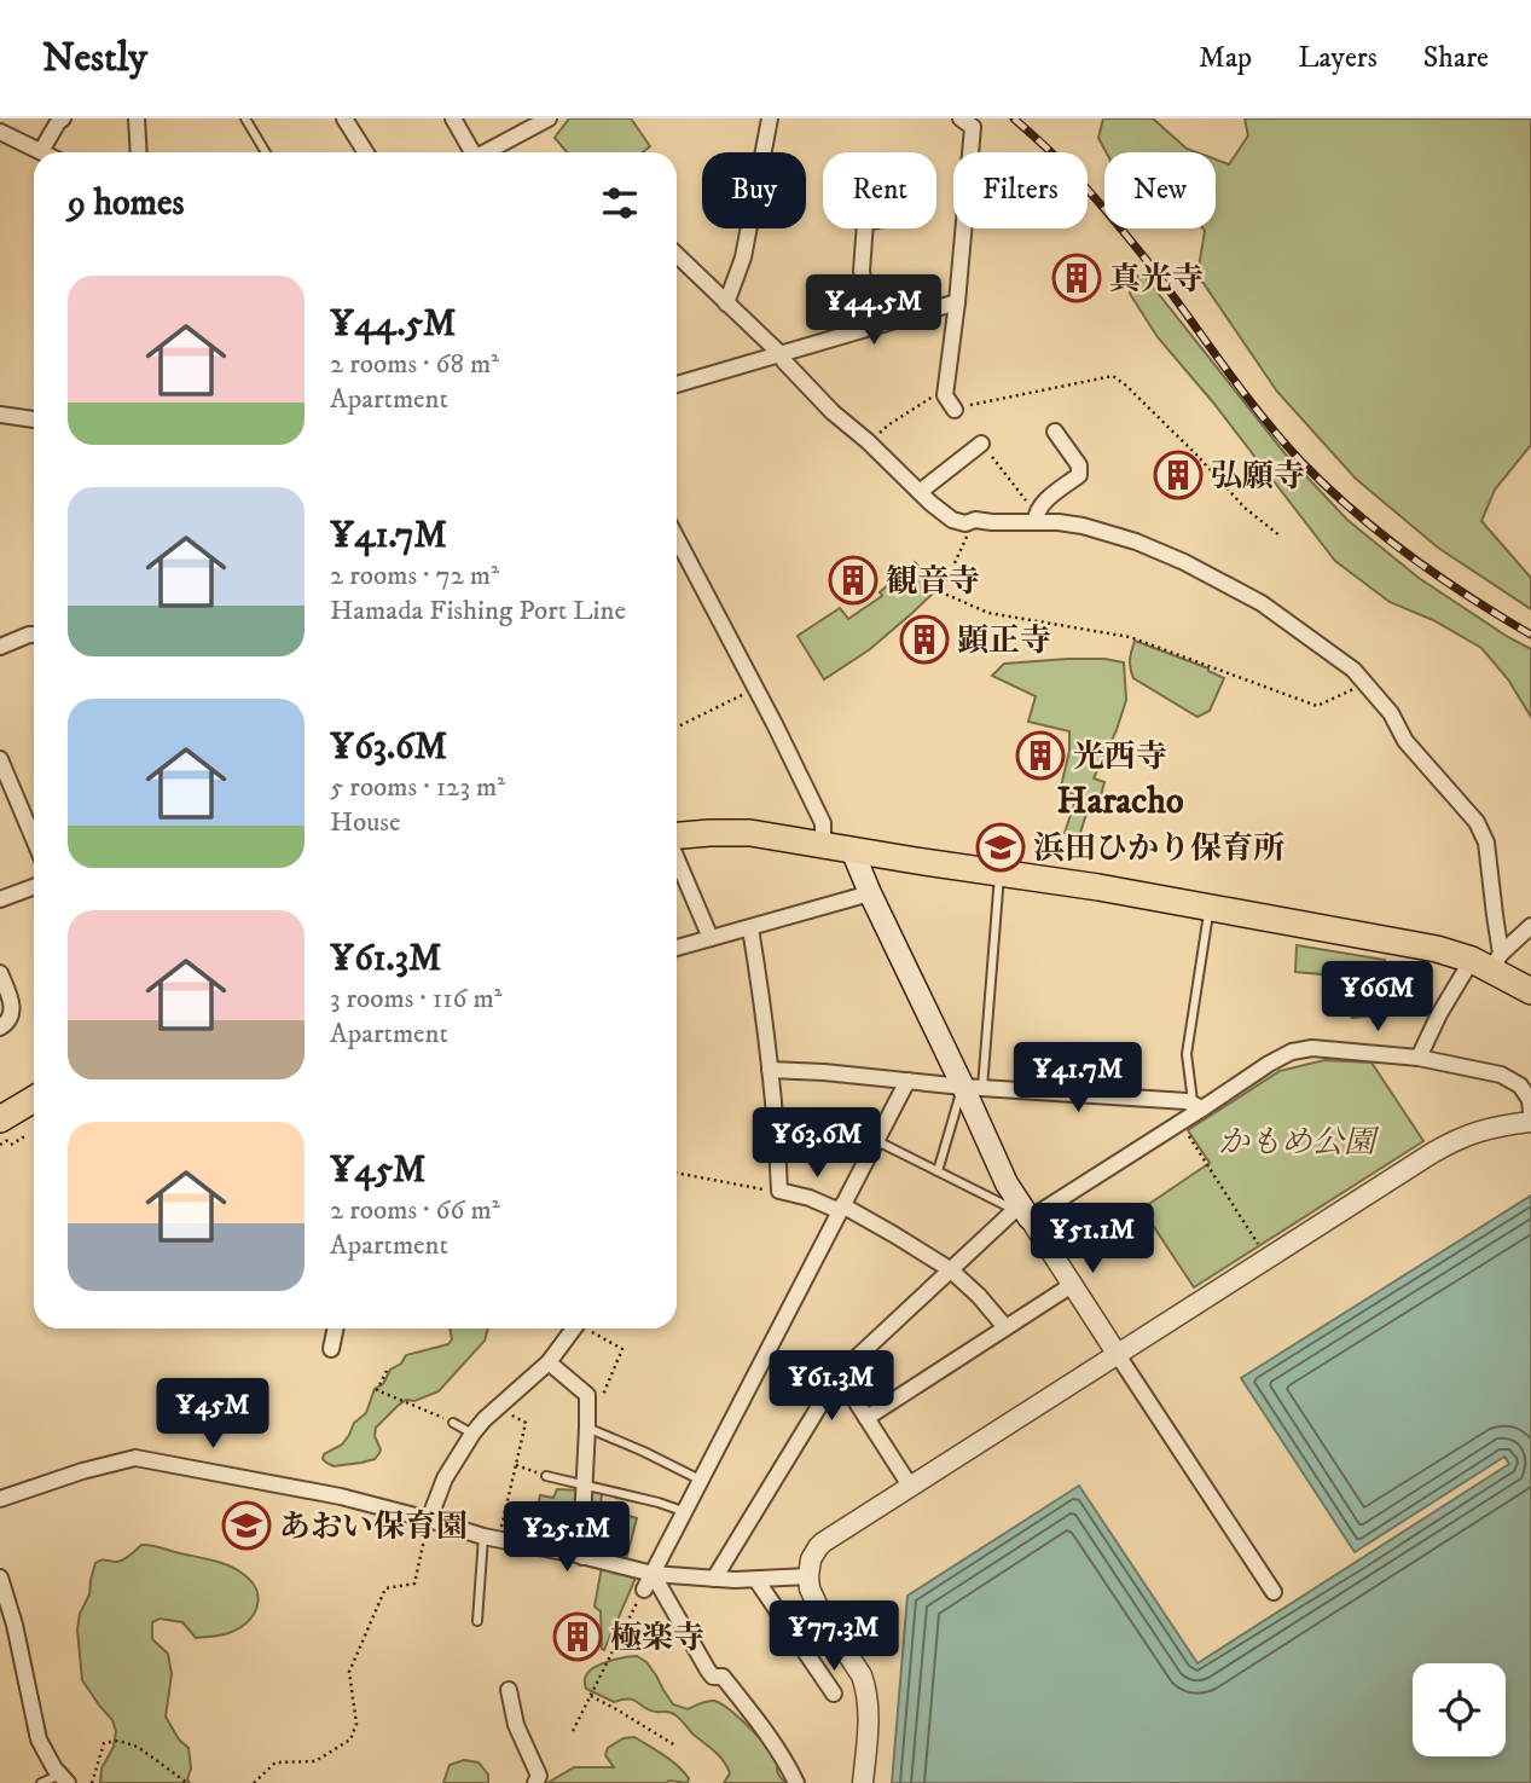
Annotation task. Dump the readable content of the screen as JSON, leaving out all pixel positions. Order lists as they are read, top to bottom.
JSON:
{
  "districts": ["Haracho"],
  "parks": ["かもめ公園"],
  "places": {
    "building": [
      "真光寺",
      "弘願寺",
      "観音寺",
      "顕正寺",
      "光西寺",
      "極楽寺"
    ],
    "school or university": ["浜田ひかり保育所", "あおい保育園"]
  },
  "page": {
    "header": "Nestly",
    "nav": ["Map", "Layers", "Share"],
    "chip": [
      "Buy",
      "Rent",
      "Filters",
      "New"
    ],
    "heading": "9 homes",
    "list": [
      {
        "name": "¥44.5M",
        "note": "2 rooms · 68 m² · Apartment"
      },
      {
        "name": "¥41.7M",
        "note": "2 rooms · 72 m² · Hamada Fishing Port Line"
      },
      {
        "name": "¥63.6M",
        "note": "5 rooms · 123 m² · House"
      },
      {
        "name": "¥61.3M",
        "note": "3 rooms · 116 m² · Apartment"
      },
      {
        "name": "¥45M",
        "note": "2 rooms · 66 m² · Apartment"
      }
    ],
    "price": [
      "¥44.5M",
      "¥66M",
      "¥41.7M",
      "¥63.6M",
      "¥51.1M",
      "¥61.3M",
      "¥45M",
      "¥25.1M",
      "¥77.3M"
    ]
  }
}
